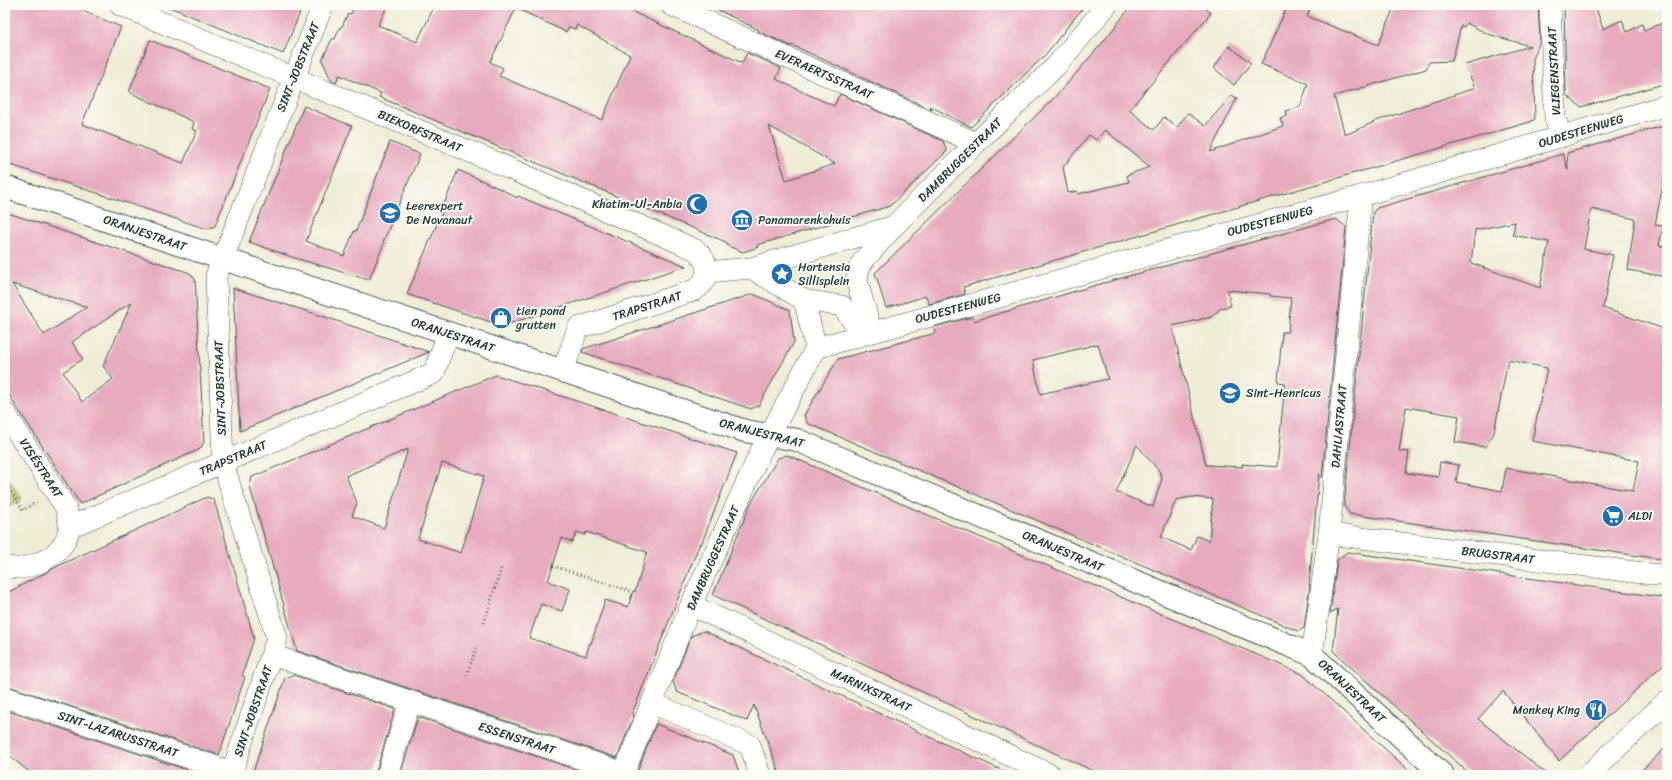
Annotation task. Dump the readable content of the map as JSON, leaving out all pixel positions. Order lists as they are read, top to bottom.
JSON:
{
  "streets": {
    "street": [
      "SINT-JOBSTRAAT",
      "VLIEGENSTRAAT",
      "EVERAERTSSTRAAT",
      "BIEKORFSTRAAT",
      "OUDESTEENWEG",
      "DAMBRUGGESTRAAT",
      "ORANJESTRAAT",
      "TRAPSTRAAT",
      "DAHLIASTRAAT",
      "VISÉSTRAAT",
      "BRUGSTRAAT",
      "MARNIXSTRAAT",
      "SINT-LAZARUSSTRAAT",
      "ESSENSTRAAT"
    ]
  },
  "crossings": [
    ["SINT-JOBSTRAAT", "BIEKORFSTRAAT"],
    ["SINT-JOBSTRAAT", "ORANJESTRAAT"],
    ["SINT-JOBSTRAAT", "TRAPSTRAAT"],
    ["SINT-JOBSTRAAT", "SINT-LAZARUSSTRAAT"],
    ["SINT-JOBSTRAAT", "ESSENSTRAAT"],
    ["VLIEGENSTRAAT", "OUDESTEENWEG"],
    ["EVERAERTSSTRAAT", "DAMBRUGGESTRAAT"],
    ["BIEKORFSTRAAT", "TRAPSTRAAT"],
    ["OUDESTEENWEG", "DAMBRUGGESTRAAT"],
    ["OUDESTEENWEG", "DAHLIASTRAAT"],
    ["DAMBRUGGESTRAAT", "ORANJESTRAAT"],
    ["DAMBRUGGESTRAAT", "MARNIXSTRAAT"],
    ["DAMBRUGGESTRAAT", "ESSENSTRAAT"],
    ["ORANJESTRAAT", "TRAPSTRAAT"],
    ["ORANJESTRAAT", "DAHLIASTRAAT"],
    ["TRAPSTRAAT", "VISÉSTRAAT"],
    ["DAHLIASTRAAT", "BRUGSTRAAT"]
  ],
  "places": {
    "mosque": ["Khatim-Ul-Anbia"],
    "school or university": ["Leerexpert De Novanaut", "Sint-Henricus"],
    "museum": ["Panamarenkohuis"],
    "place": ["Hortensia Sillisplein"],
    "shop": ["tien pond grutten"],
    "supermarket": ["ALDI"],
    "restaurant": ["Monkey King"]
  }
}
